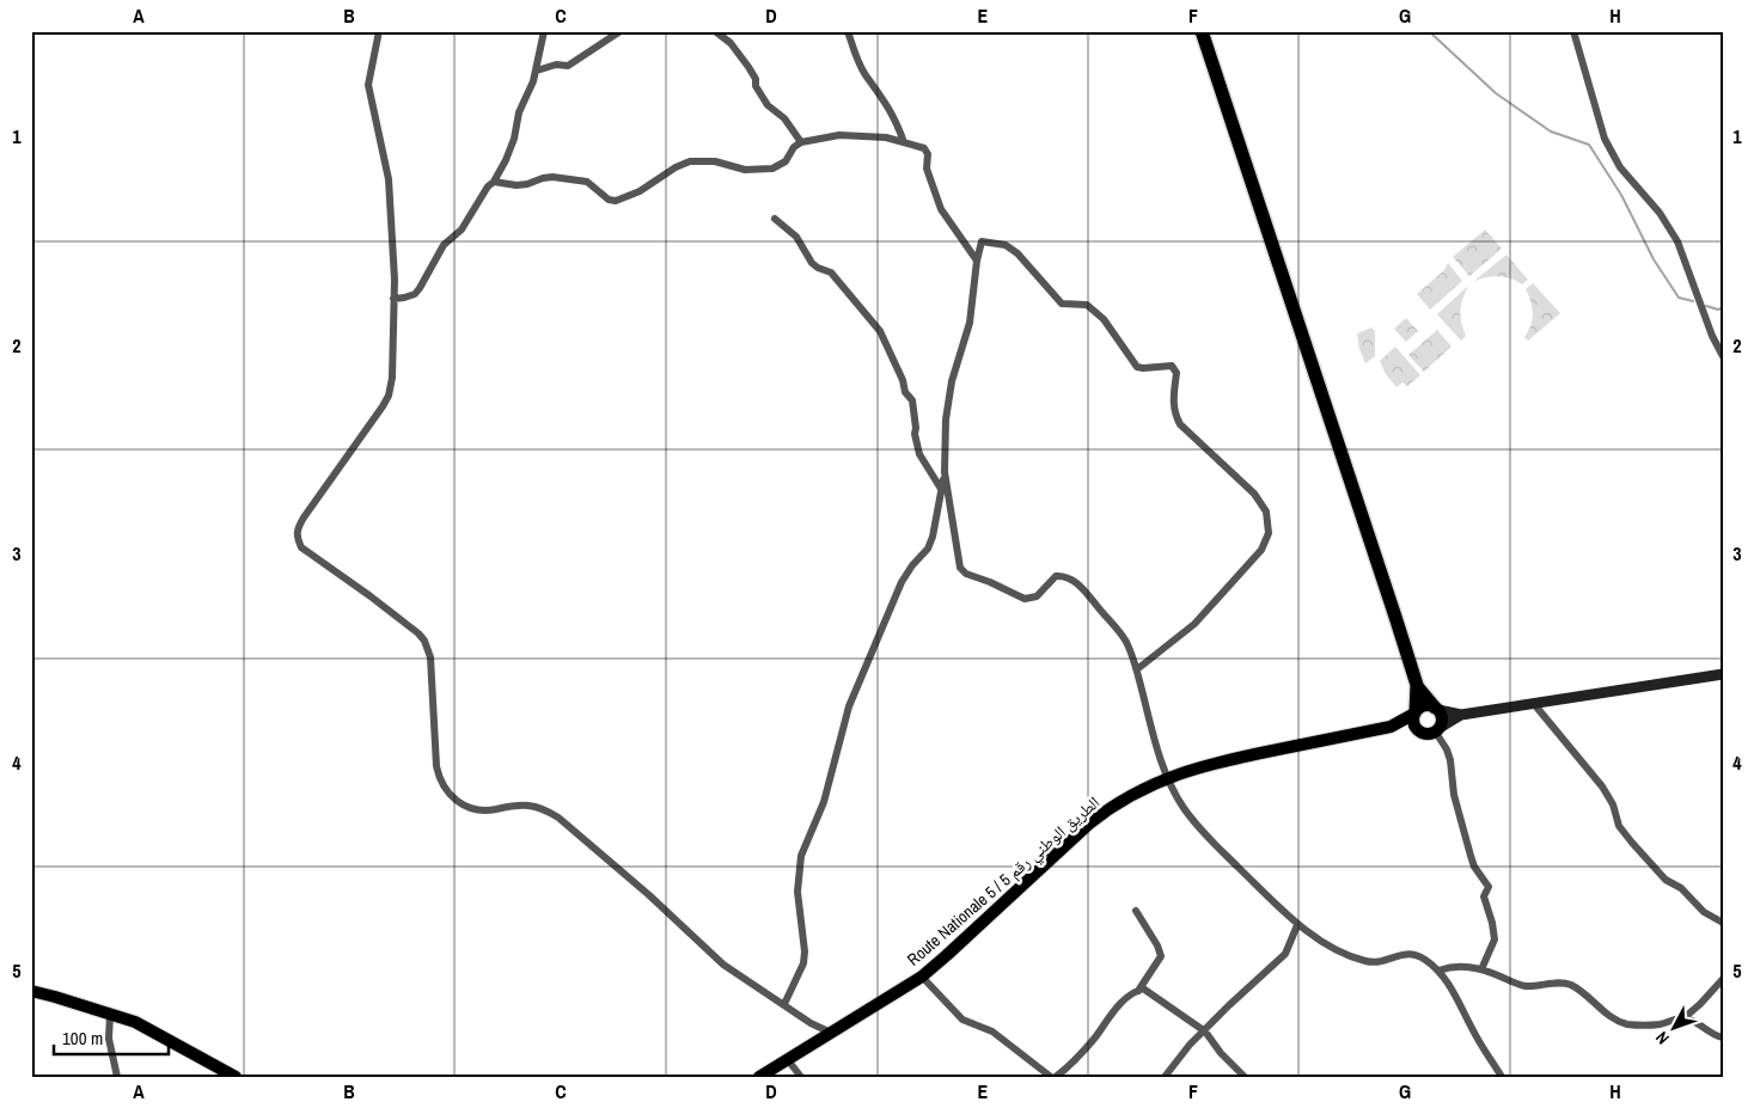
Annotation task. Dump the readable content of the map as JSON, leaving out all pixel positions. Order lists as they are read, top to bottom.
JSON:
{
  "streets": {
    "main road": ["Route Nationale 5 / الطريق الوطني رقم 5"]
  },
  "scale_bar": "100 m",
  "north": "bottom left",
  "grid": {
    "columns": [
      "A",
      "B",
      "C",
      "D",
      "E",
      "F",
      "G",
      "H"
    ],
    "rows": [
      "1",
      "2",
      "3",
      "4",
      "5"
    ]
  }
}
